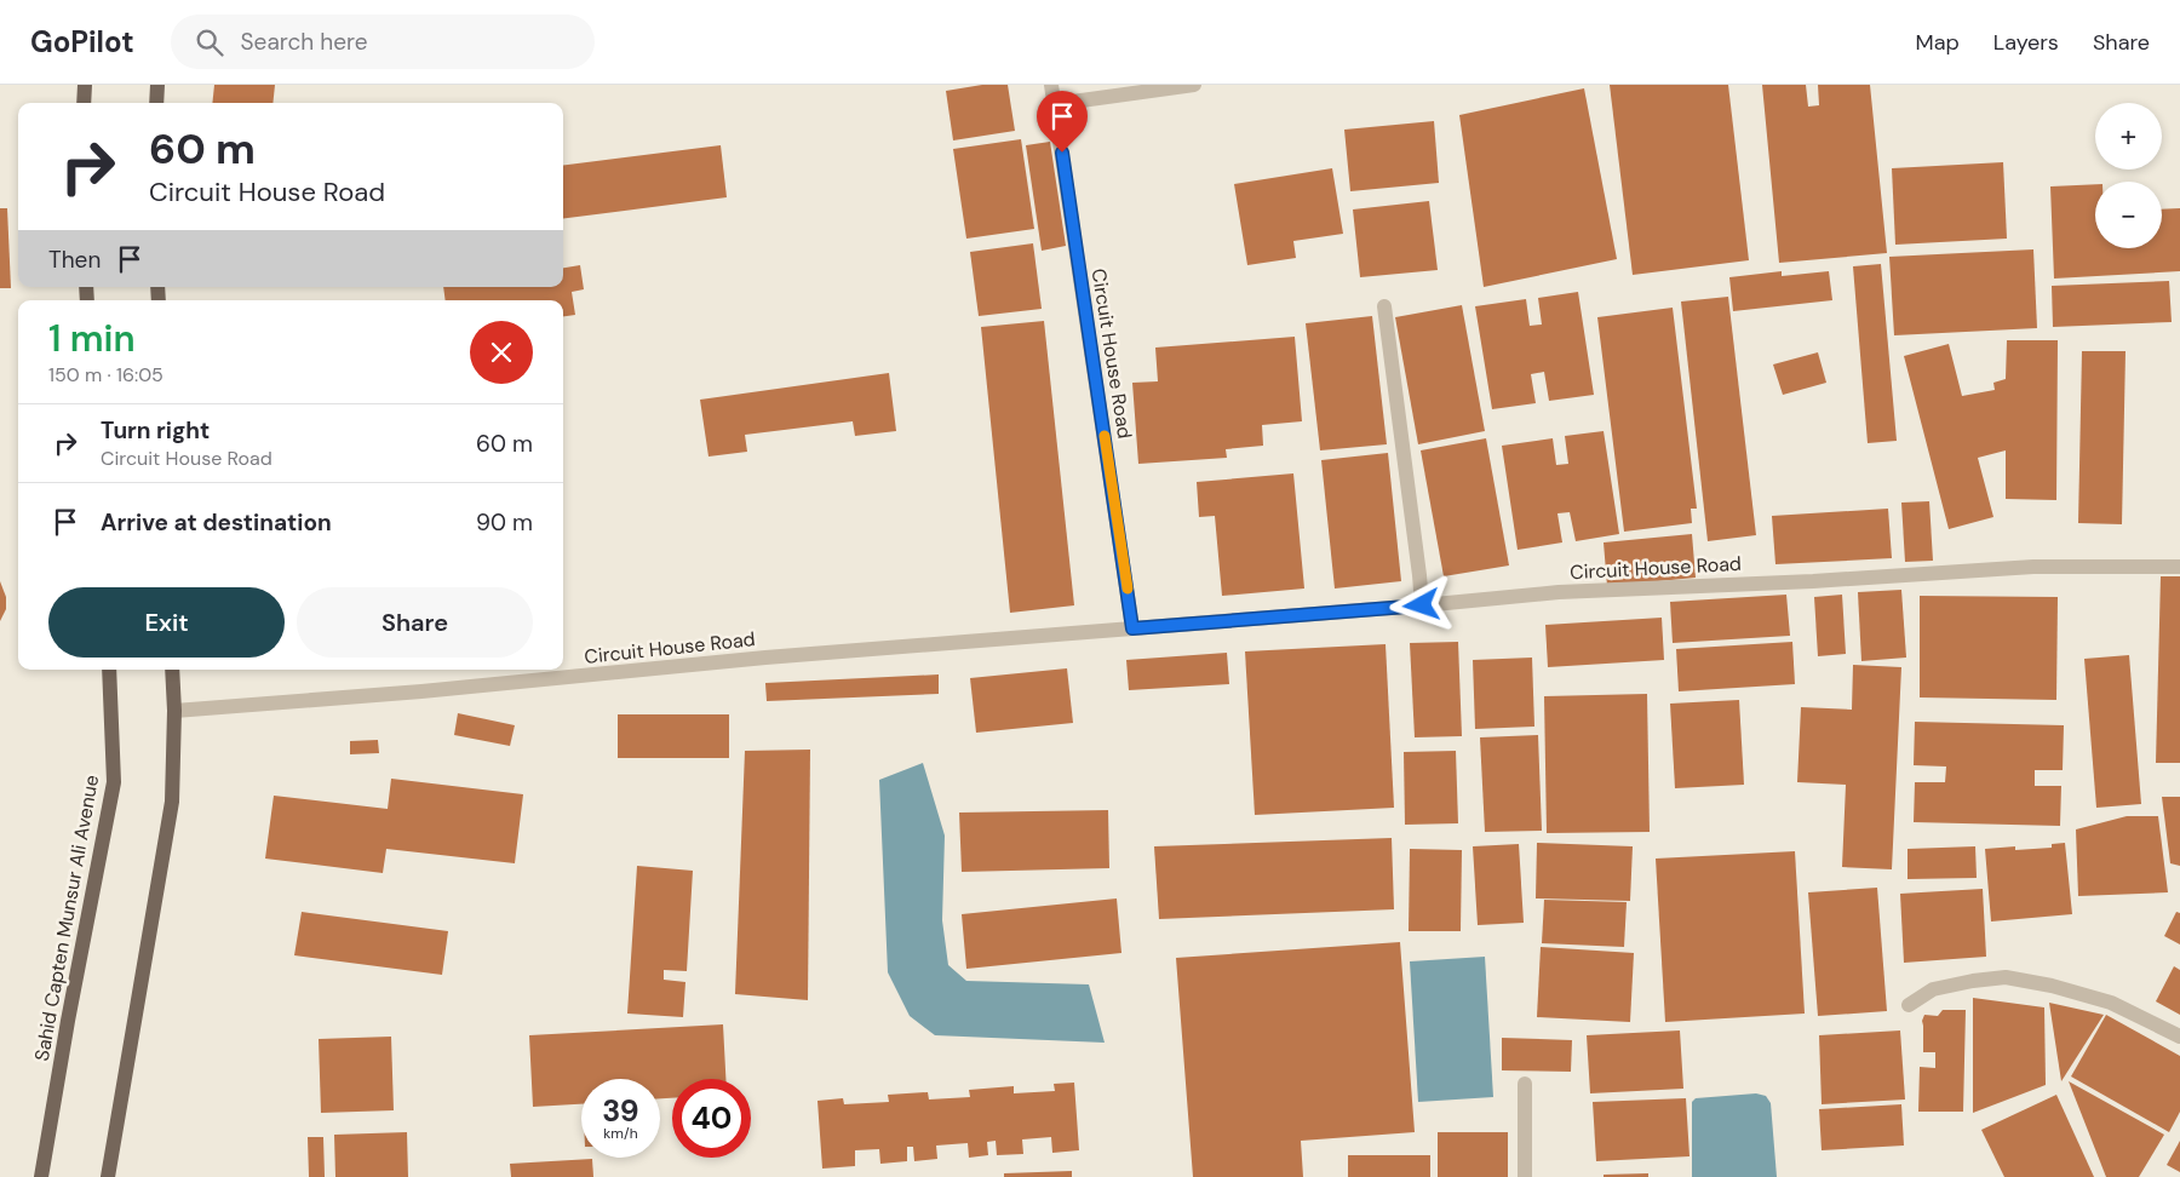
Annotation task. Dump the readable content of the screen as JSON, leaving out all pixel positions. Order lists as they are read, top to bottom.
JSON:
{
  "streets": {
    "main road": ["Sahid Capten Munsur Ali Avenue"],
    "street": ["Circuit House Road"]
  },
  "page": {
    "header": "GoPilot",
    "search": "Search here",
    "nav": ["Map", "Layers", "Share"],
    "map_buttons": ["+", "−"],
    "turn": ["60 m", "Circuit House Road"],
    "then": "Then",
    "heading": ["1 min", "150 m · 16:05"],
    "list": [
      {
        "name": "Turn right",
        "note": "Circuit House Road",
        "value": "60 m"
      },
      {
        "name": "Arrive at destination",
        "value": "90 m"
      }
    ],
    "buttons": ["Exit", "Share"],
    "speed": "39 km/h",
    "limit": "40"
  }
}
